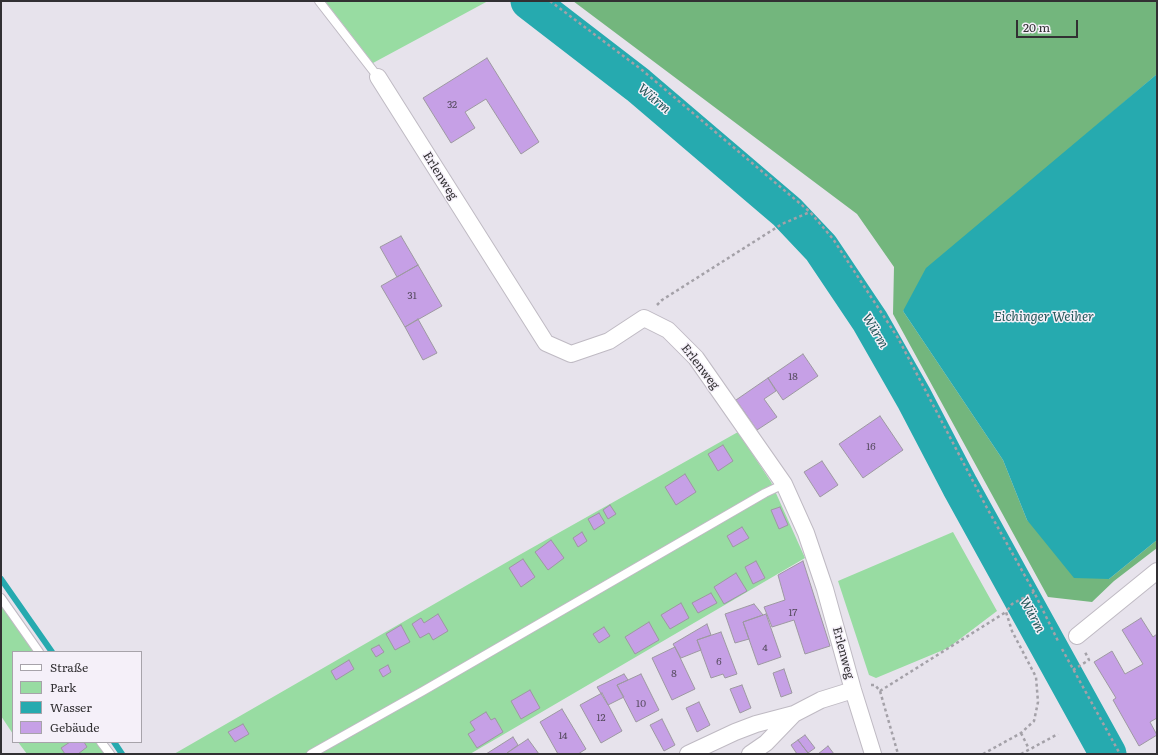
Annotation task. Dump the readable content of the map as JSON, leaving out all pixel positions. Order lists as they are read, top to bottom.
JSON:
{
  "streets": {
    "street": ["Erlenweg"]
  },
  "water": ["Würm", "Eichinger Weiher"],
  "house_numbers": [
    "32",
    "31",
    "18",
    "16",
    "17",
    "4",
    "6",
    "8",
    "10",
    "12",
    "14"
  ],
  "legend": [
    "Straße",
    "Park",
    "Wasser",
    "Gebäude"
  ],
  "scale_bar": "20 m"
}
